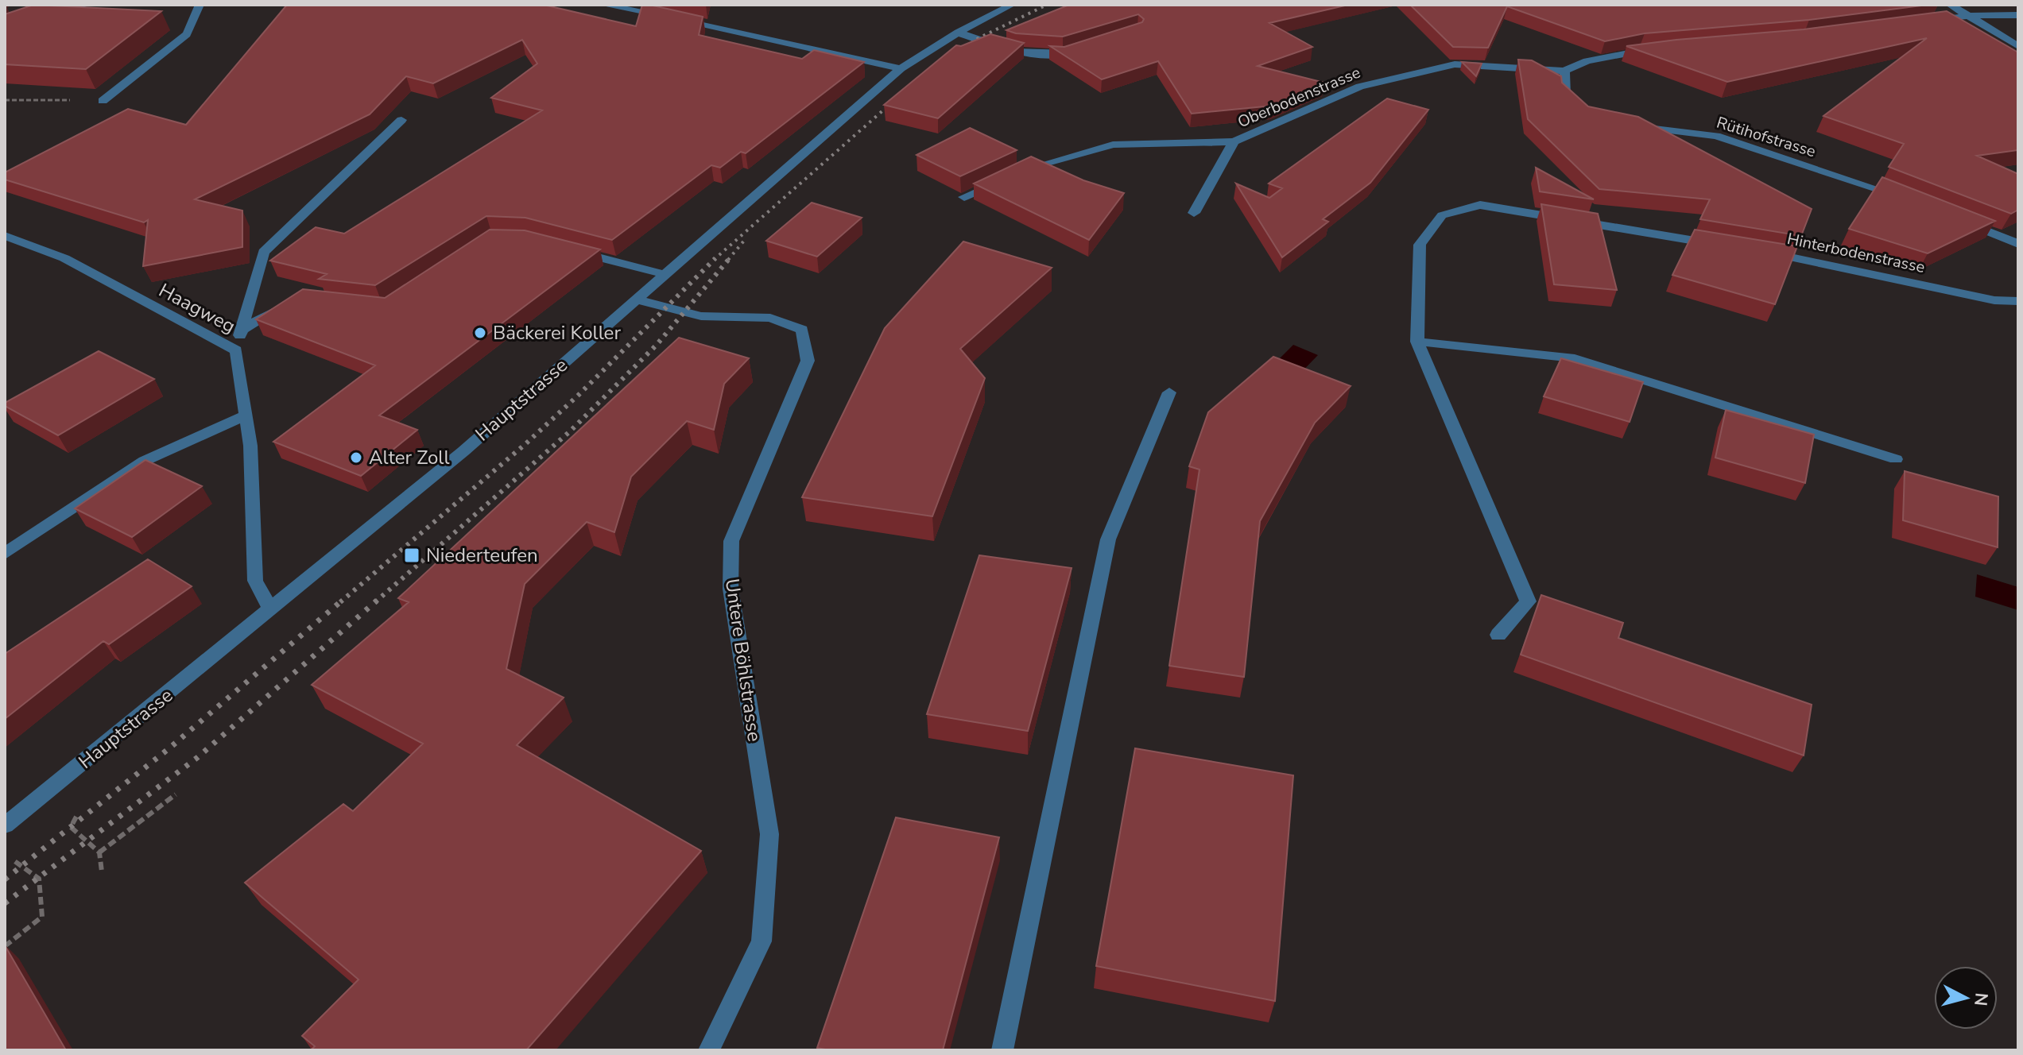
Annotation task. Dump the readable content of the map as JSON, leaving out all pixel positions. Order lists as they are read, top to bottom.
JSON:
{
  "streets": {
    "street": [
      "Oberbodenstrasse",
      "Rütihofstrasse",
      "Hinterbodenstrasse",
      "Haagweg",
      "Hauptstrasse",
      "Untere Böhlstrasse"
    ]
  },
  "crossings": [
    ["Haagweg", "Hauptstrasse"],
    ["Hauptstrasse", "Untere Böhlstrasse"]
  ],
  "places": {
    "other": ["Bäckerei Koller", "Alter Zoll"],
    "transit": ["Niederteufen"]
  },
  "north": "right"
}
